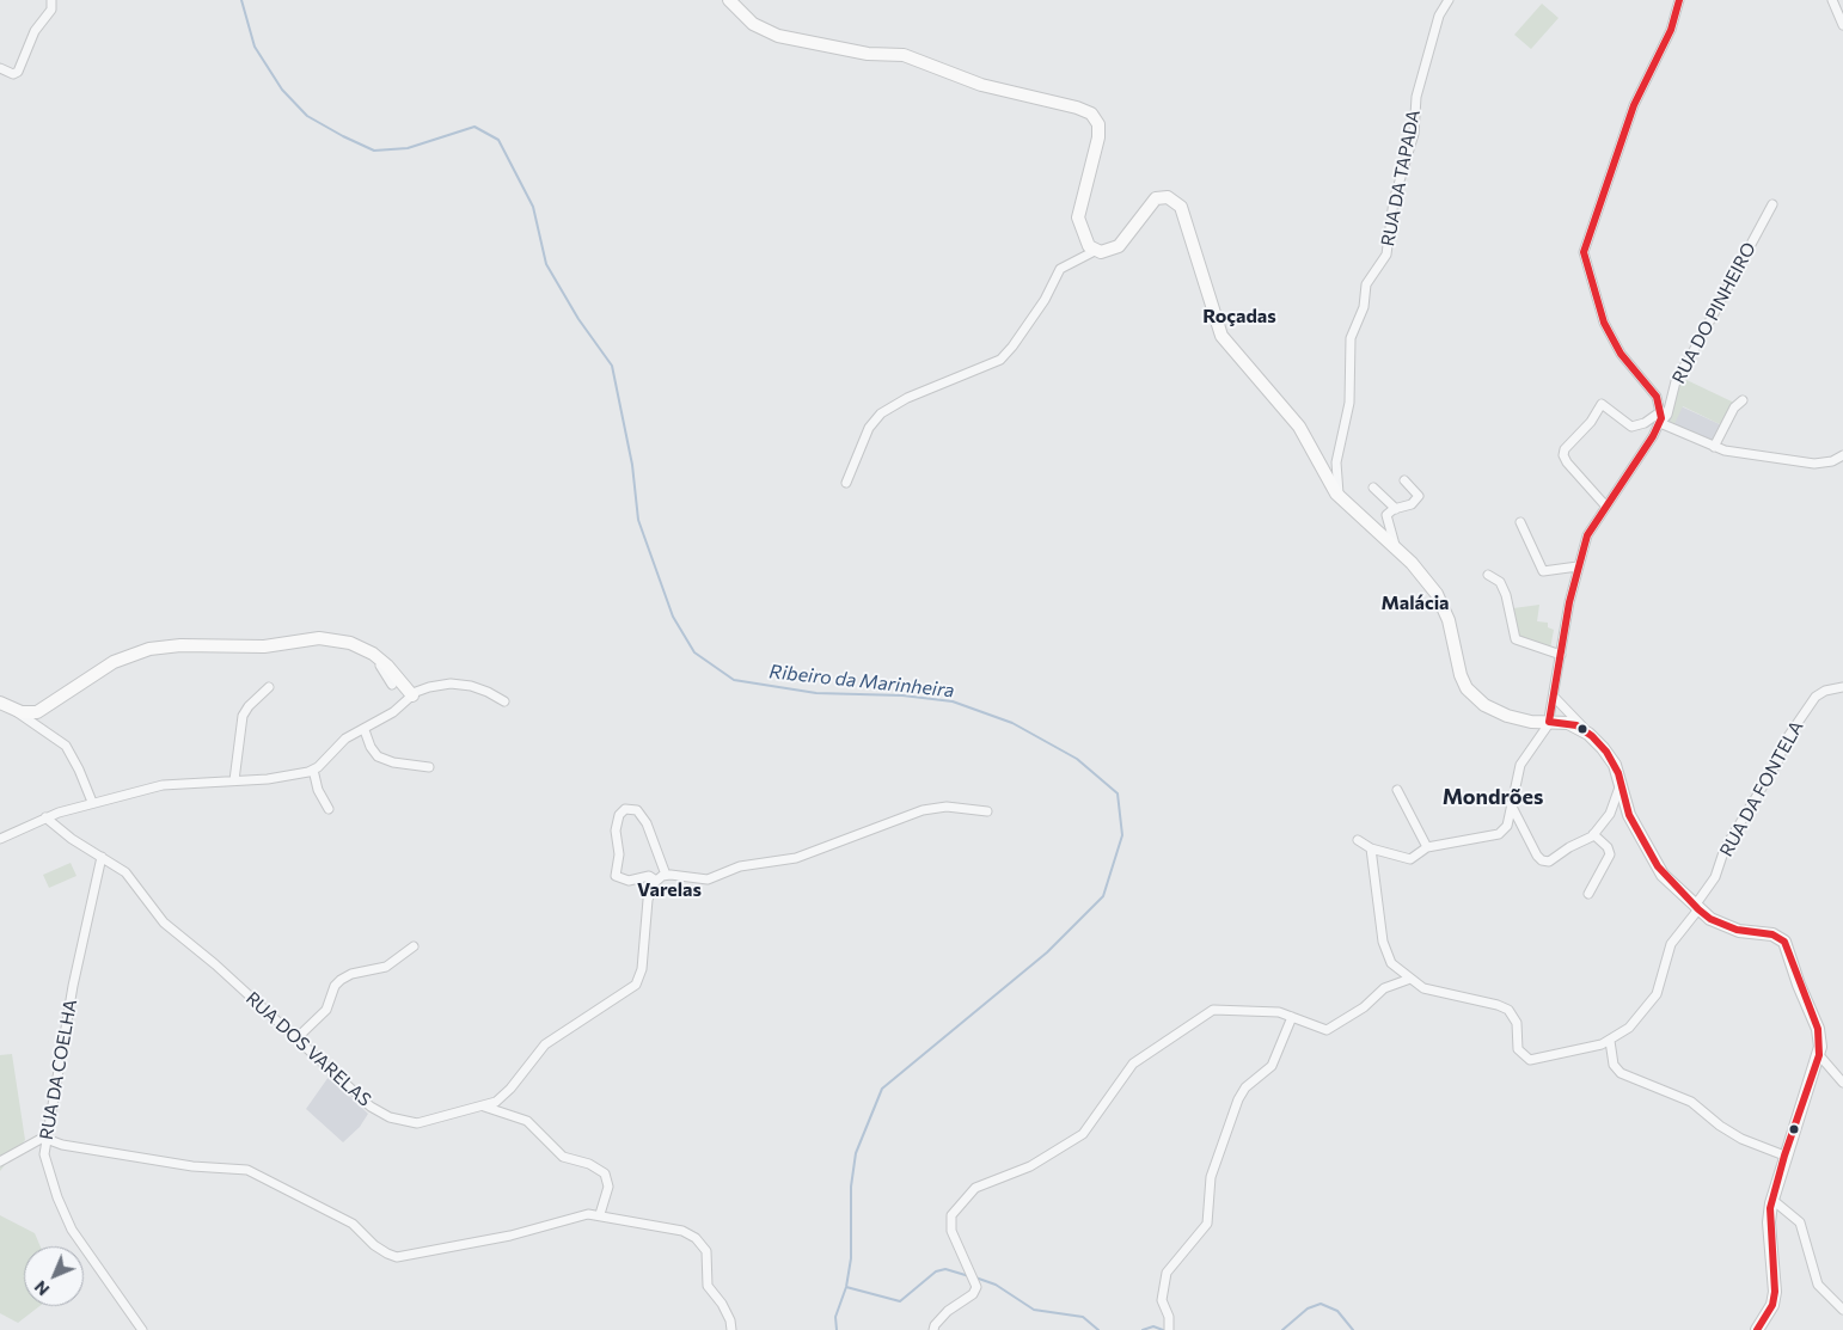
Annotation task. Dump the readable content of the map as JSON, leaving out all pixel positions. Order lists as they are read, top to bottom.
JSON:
{
  "streets": {
    "street": [
      "RUA DA TAPADA",
      "RUA DO PINHEIRO",
      "RUA DA FONTELA",
      "RUA DOS VARELAS",
      "RUA DA COELHA"
    ]
  },
  "crossings": [
    ["RUA DOS VARELAS", "RUA DA COELHA"]
  ],
  "districts": [
    "Roçadas",
    "Malácia",
    "Mondrões",
    "Varelas"
  ],
  "water": ["Ribeiro da Marinheira"],
  "north": "bottom left"
}
